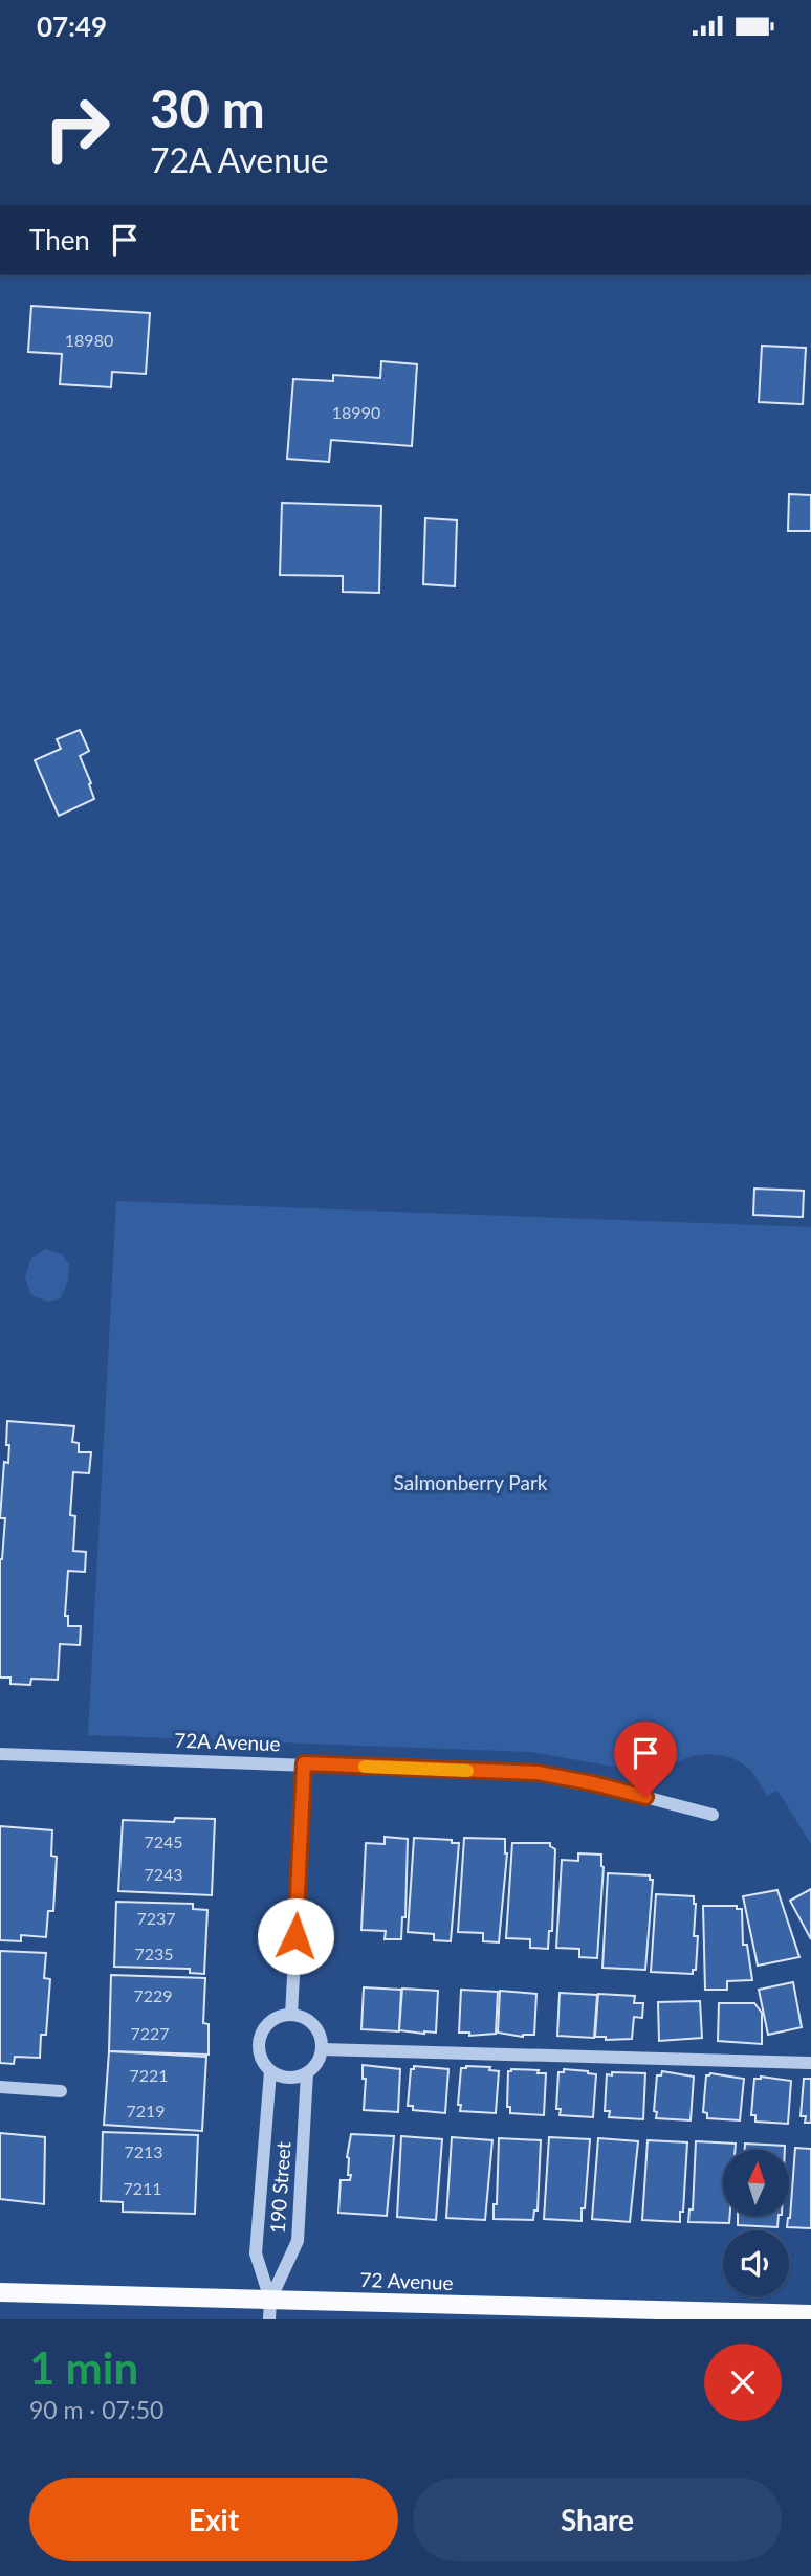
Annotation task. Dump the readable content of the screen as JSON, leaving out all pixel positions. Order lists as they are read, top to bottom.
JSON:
{
  "streets": {
    "main road": ["72 Avenue"],
    "street": ["72A Avenue", "190 Street"]
  },
  "crossings": [
    ["190 Street", "72 Avenue"]
  ],
  "parks": ["Salmonberry Park"],
  "house_numbers": [
    "18980",
    "18990",
    "7245",
    "7243",
    "7237",
    "7235",
    "7229",
    "7227",
    "7221",
    "7219",
    "7213",
    "7211"
  ],
  "north": "top",
  "page": {
    "status": "07:49",
    "turn": ["30 m", "72A Avenue"],
    "then": "Then",
    "heading": ["1 min", "90 m · 07:50"],
    "buttons": ["Exit", "Share"]
  }
}
